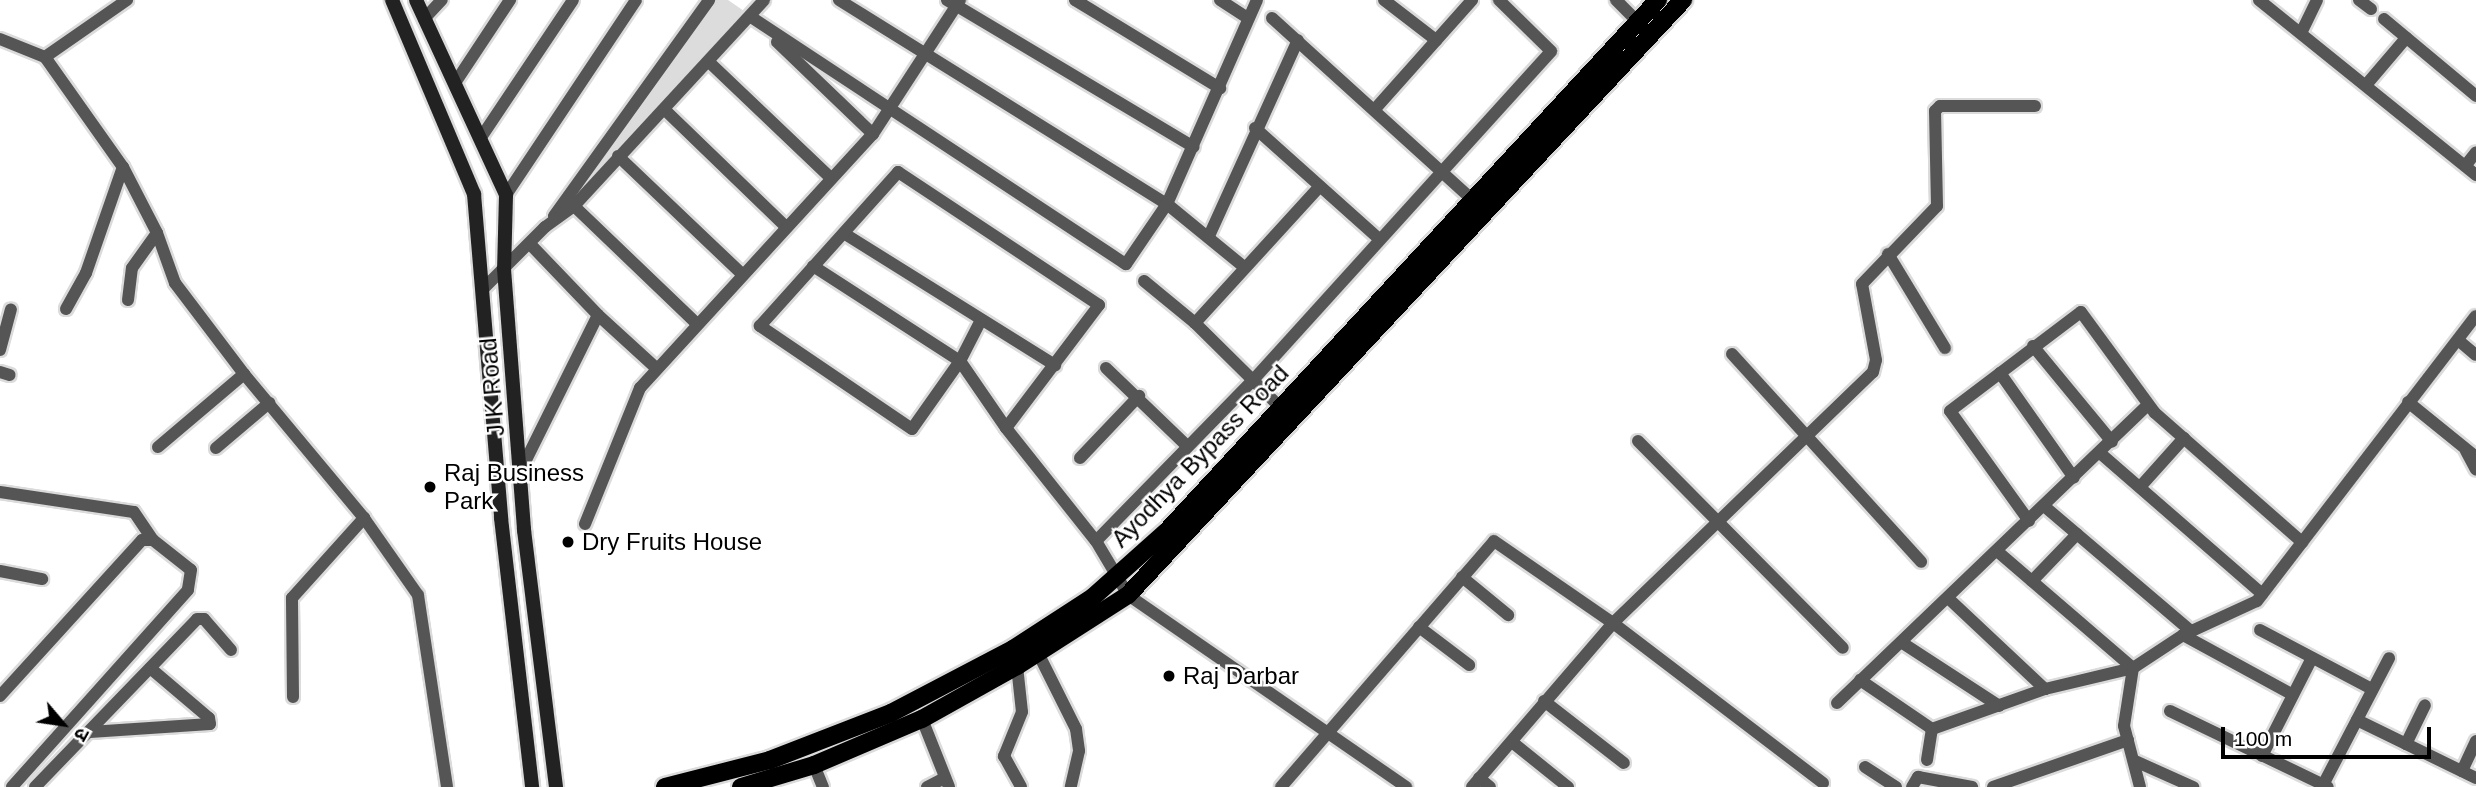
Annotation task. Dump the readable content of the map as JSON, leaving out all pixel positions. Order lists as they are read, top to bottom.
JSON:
{
  "streets": {
    "main road": ["J K Road", "Ayodhya Bypass Road"]
  },
  "places": ["Raj Business Park", "Dry Fruits House", "Raj Darbar"],
  "scale_bar": "100 m",
  "north": "bottom right"
}
